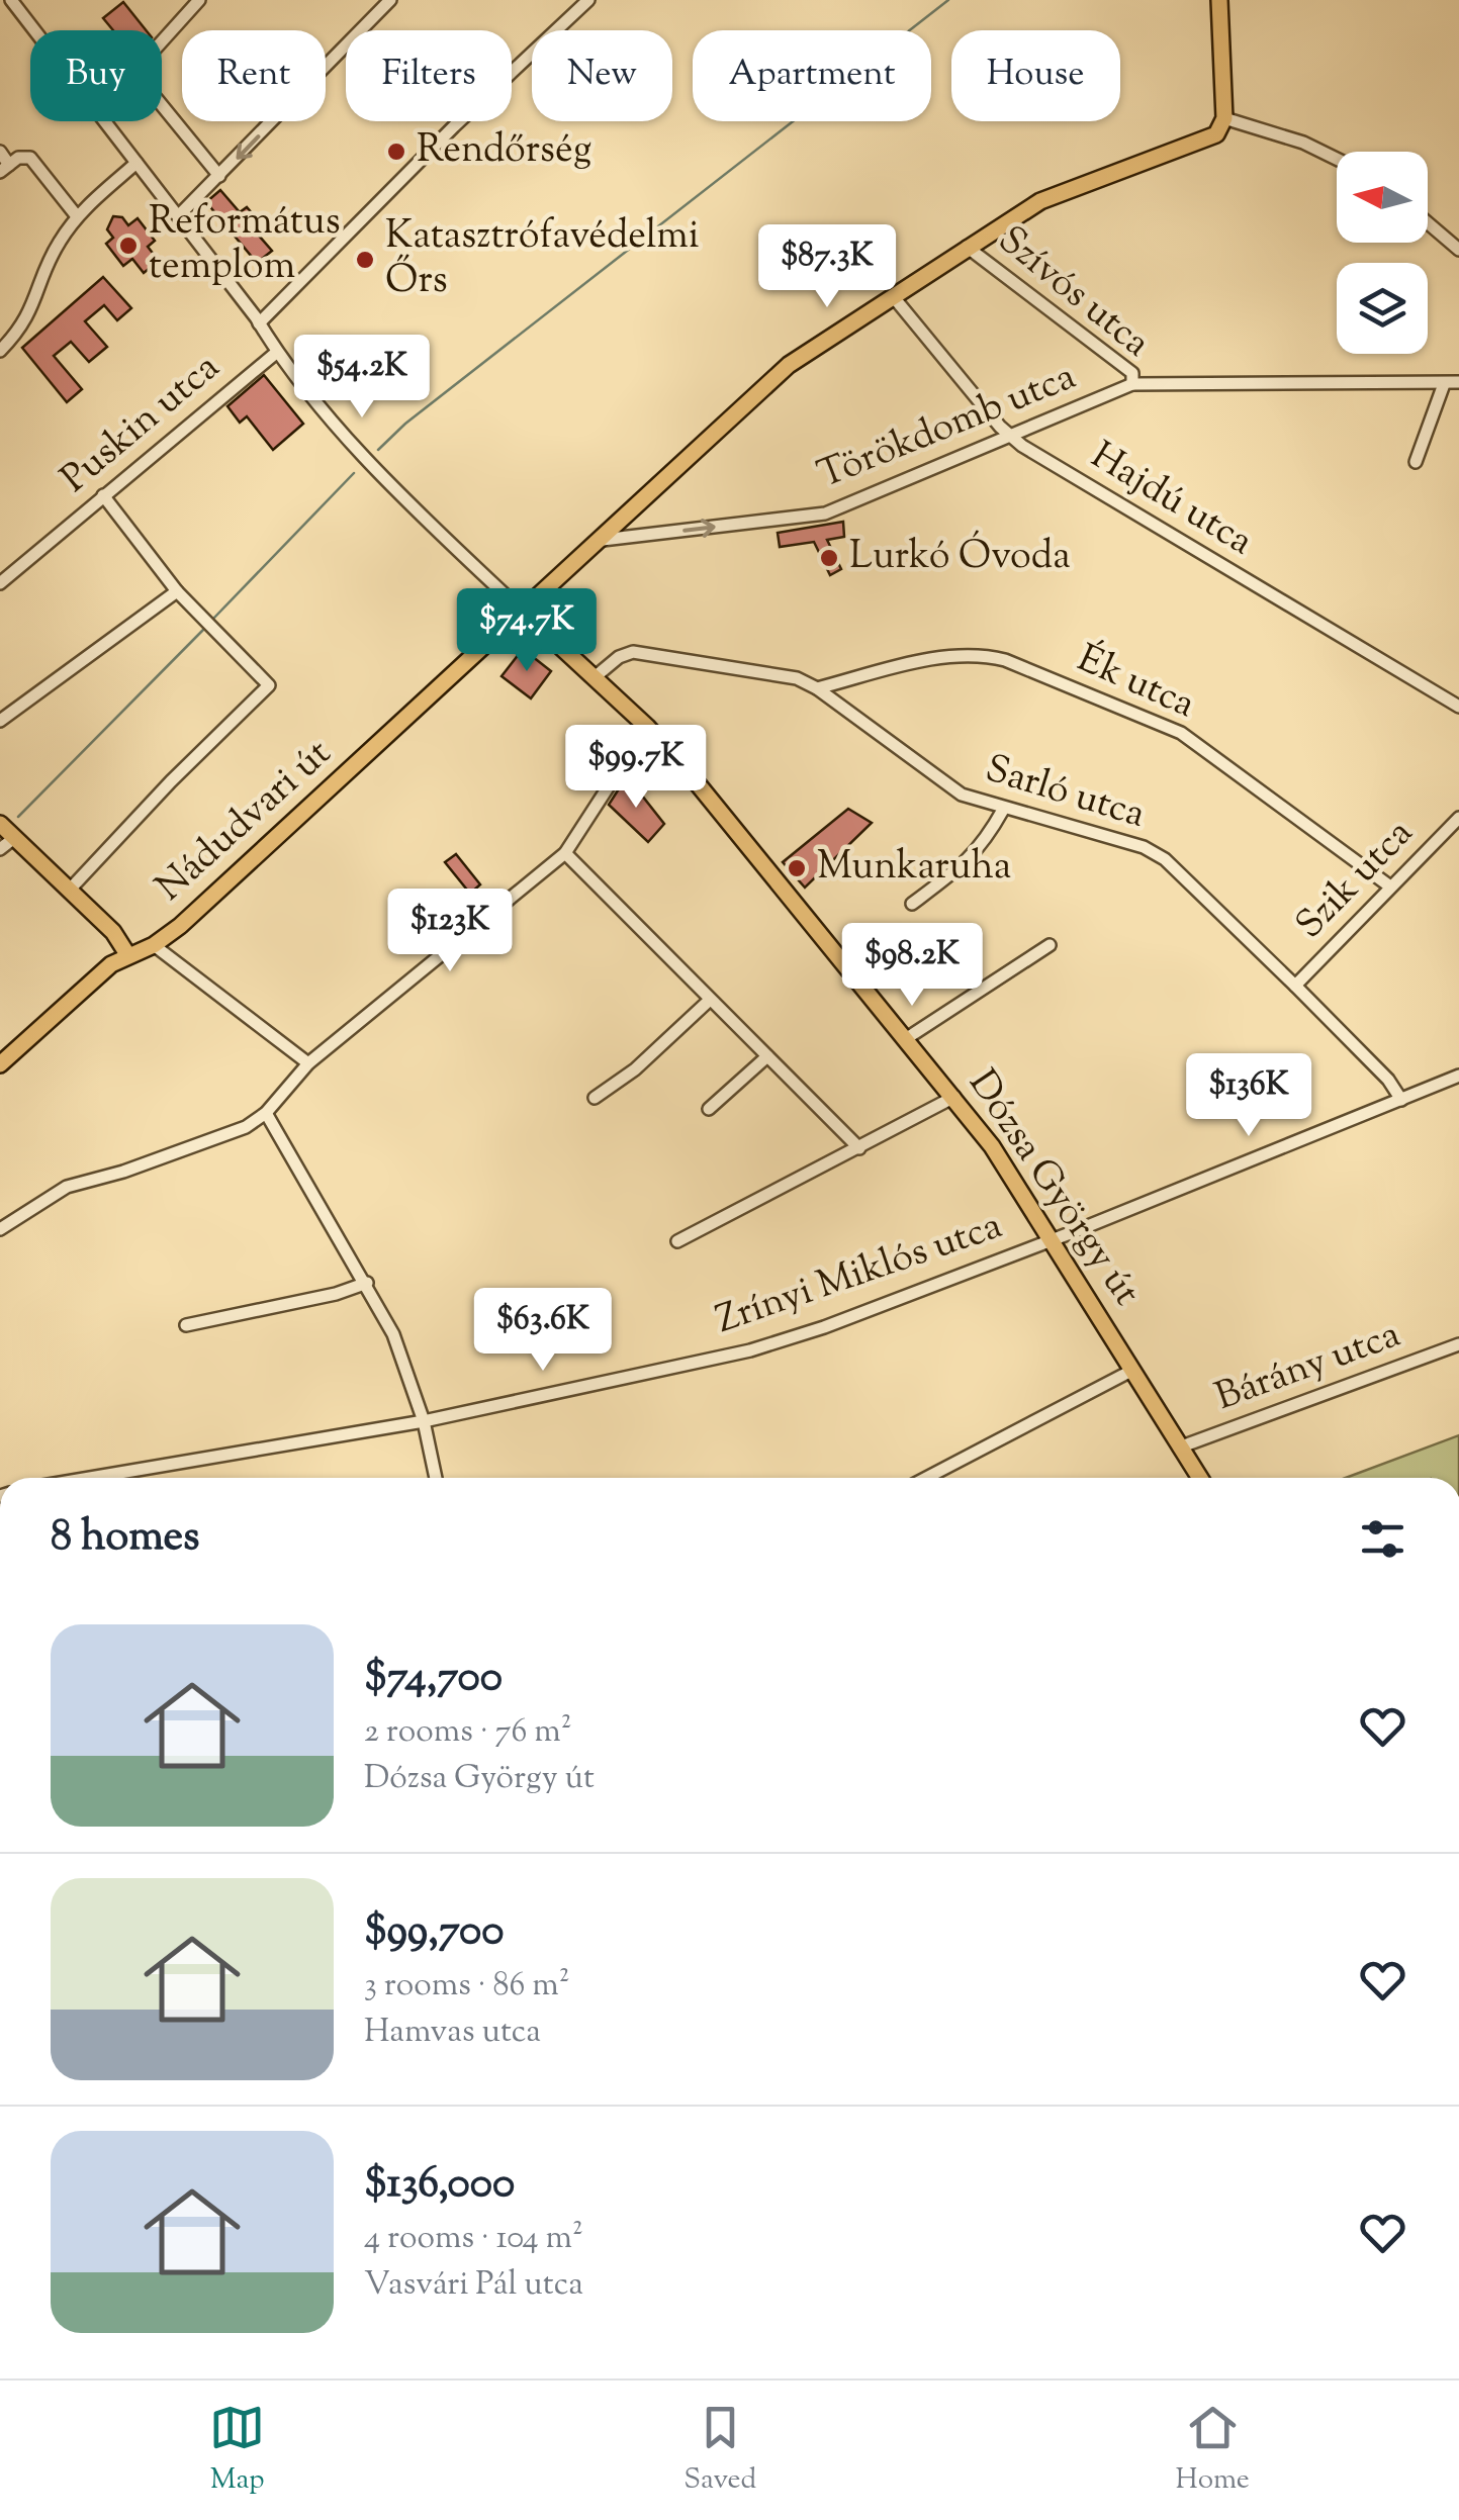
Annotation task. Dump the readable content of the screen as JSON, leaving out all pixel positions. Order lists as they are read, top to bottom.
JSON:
{
  "streets": {
    "main road": ["Nádudvari út", "Dózsa György út"],
    "street": [
      "Szívós utca",
      "Puskin utca",
      "Törökdomb utca",
      "Hajdú utca",
      "Ék utca",
      "Sarló utca",
      "Szik utca",
      "Zrínyi Miklós utca",
      "Bárány utca"
    ]
  },
  "crossings": [
    ["Szívós utca", "Törökdomb utca"],
    ["Szívós utca", "Nádudvari út"],
    ["Puskin utca", "Dózsa György út"],
    ["Törökdomb utca", "Hajdú utca"],
    ["Törökdomb utca", "Nádudvari út"],
    ["Hajdú utca", "Nádudvari út"],
    ["Ék utca", "Sarló utca"],
    ["Ék utca", "Szik utca"],
    ["Sarló utca", "Szik utca"],
    ["Sarló utca", "Dózsa György út"],
    ["Sarló utca", "Zrínyi Miklós utca"],
    ["Nádudvari út", "Dózsa György út"],
    ["Dózsa György út", "Zrínyi Miklós utca"],
    ["Dózsa György út", "Bárány utca"]
  ],
  "one_way": ["Törökdomb utca"],
  "places": [
    "Rendőrség",
    "Református templom",
    "Katasztrófavédelmi Őrs",
    "Lurkó Óvoda",
    "Munkaruha"
  ],
  "north": "left",
  "page": {
    "chip": [
      "Buy",
      "Rent",
      "Filters",
      "New",
      "Apartment",
      "House"
    ],
    "price": [
      "$87.3K",
      "$54.2K",
      "$74.7K",
      "$99.7K",
      "$123K",
      "$98.2K",
      "$136K",
      "$63.6K"
    ],
    "heading": "8 homes",
    "list": [
      {
        "name": "$74,700",
        "note": "2 rooms · 76 m² · Dózsa György út"
      },
      {
        "name": "$99,700",
        "note": "3 rooms · 86 m² · Hamvas utca"
      },
      {
        "name": "$136,000",
        "note": "4 rooms · 104 m² · Vasvári Pál utca"
      }
    ],
    "tabs": ["Map", "Saved", "Home"]
  }
}
